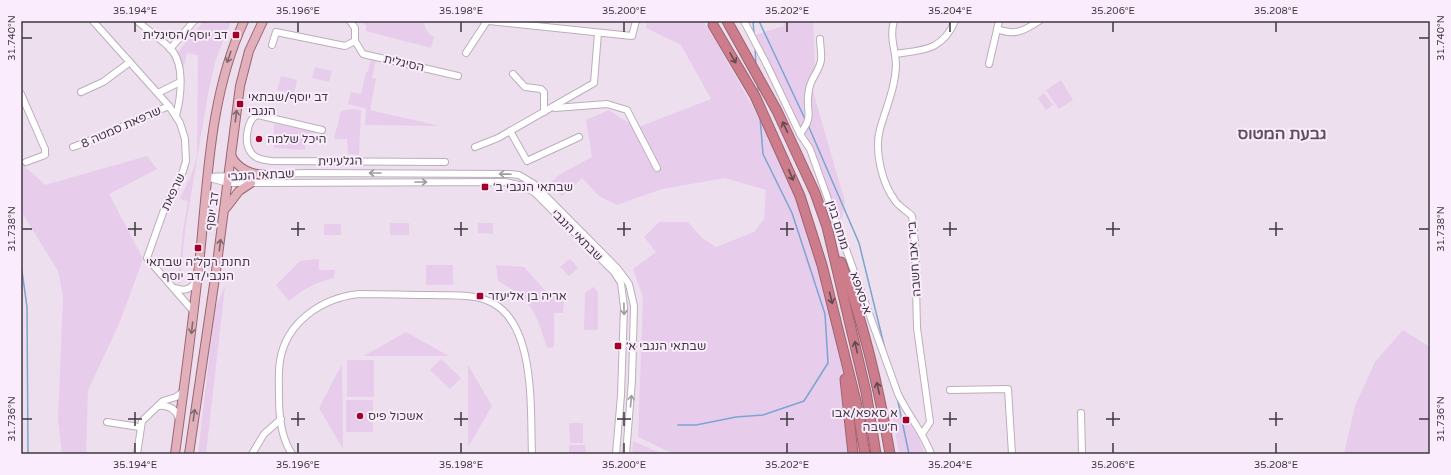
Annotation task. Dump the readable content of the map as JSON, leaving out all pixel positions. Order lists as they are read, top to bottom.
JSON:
{
  "streets": {
    "highway": ["מנחם בגין"],
    "main road": ["דב יוסף"],
    "street": [
      "הסיגלית",
      "שרפאת סמטה 8",
      "הגלעינית",
      "שבתאי הנגבי",
      "שרפאת",
      "ביר אבו חשבה",
      "א-סאפא"
    ]
  },
  "crossings": [
    ["שרפאת סמטה 8", "שרפאת"],
    ["שבתאי הנגבי", "דב יוסף"],
    ["שרפאת", "דב יוסף"],
    ["ביר אבו חשבה", "א-סאפא"]
  ],
  "districts": ["גבעת המטוס"],
  "places": {
    "transit": [
      "דב יוסף/הסיגלית",
      "דב יוסף/שבתאי הנגבי",
      "שבתאי הנגבי ב׳",
      "תחנת רקל״ה שבתאי הנגבי/דב יוסף",
      "אריה בן אליעזר",
      "שבתאי הנגבי א׳",
      "א סאפא/אבו ח׳שבה"
    ],
    "other": ["היכל שלמה", "אשכול פיס"]
  },
  "coordinates": [
    "35.194°E",
    "35.196°E",
    "35.198°E",
    "35.200°E",
    "35.202°E",
    "35.204°E",
    "35.206°E",
    "35.208°E",
    "31.740°N",
    "31.738°N",
    "31.736°N"
  ]
}
